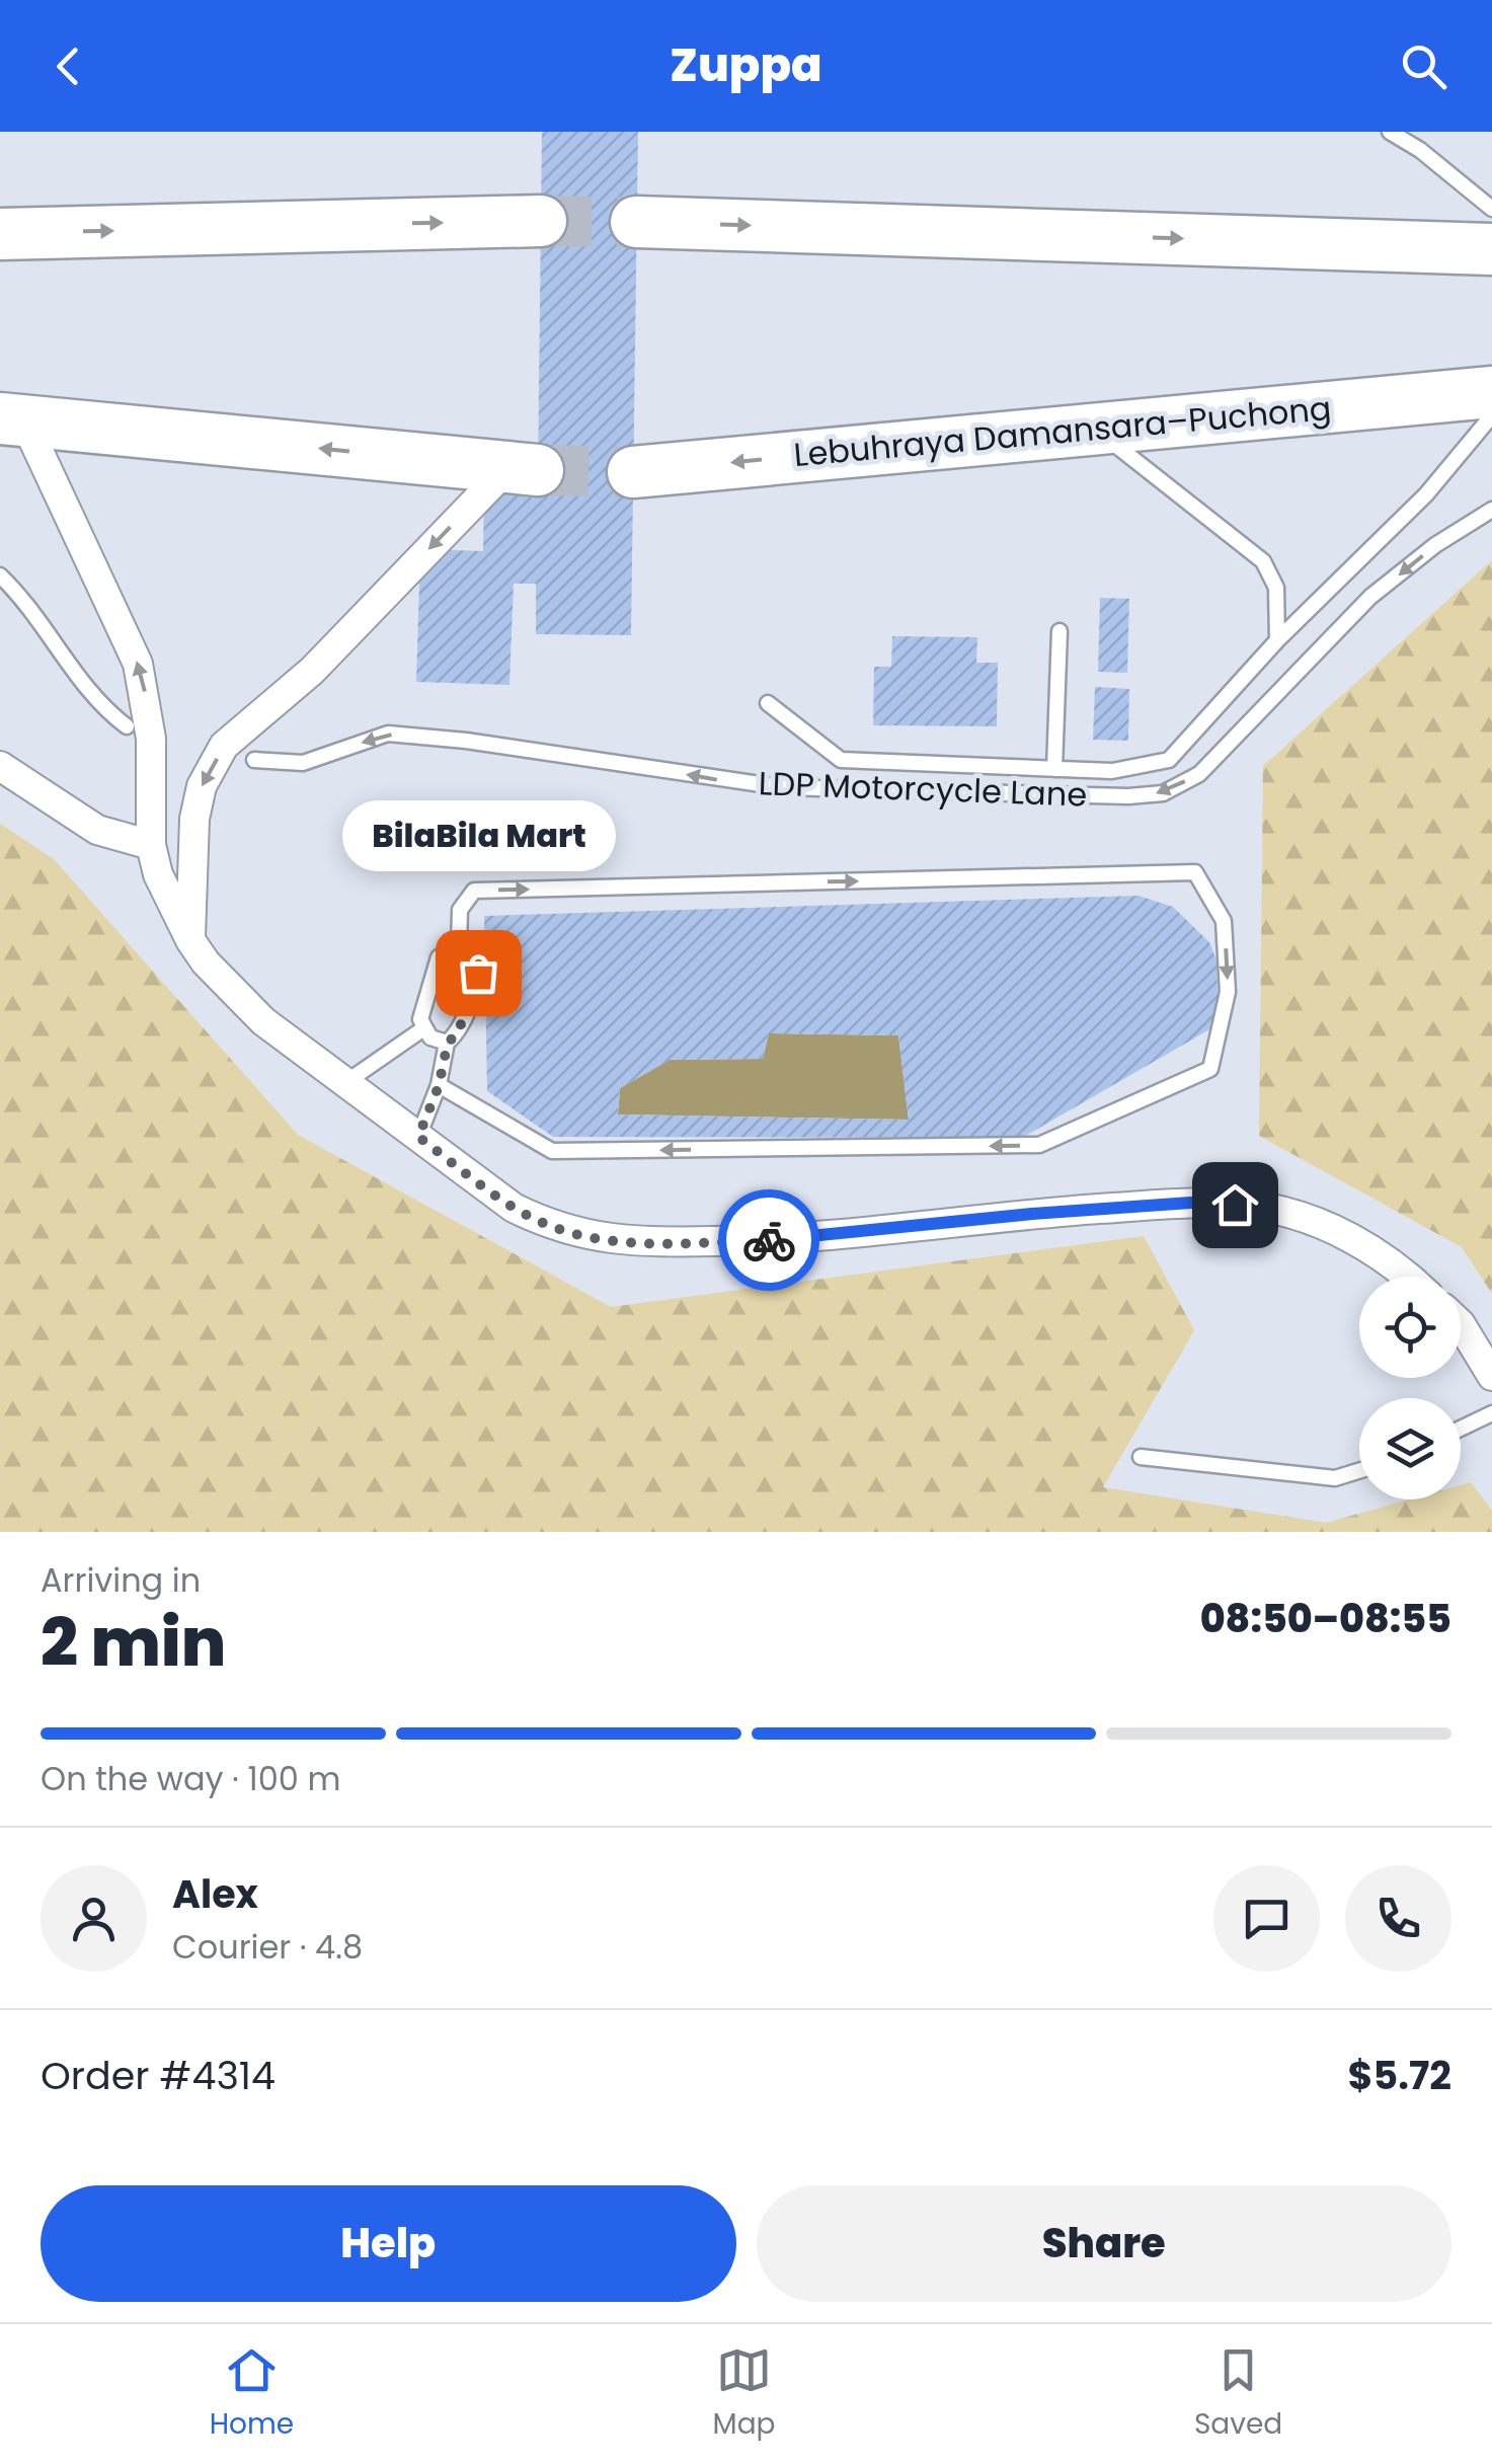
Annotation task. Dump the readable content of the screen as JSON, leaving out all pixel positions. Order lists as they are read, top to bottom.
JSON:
{
  "streets": {
    "highway": ["Lebuhraya Damansara–Puchong"],
    "lane": ["LDP Motorcycle Lane"]
  },
  "one_way": ["LDP Motorcycle Lane"],
  "places": ["BilaBila Mart"],
  "page": {
    "header": "Zuppa",
    "bubble": "BilaBila Mart",
    "heading": ["2 min", "Arriving in", "08:50–08:55"],
    "panel": [
      "Alex",
      "Courier · 4.8",
      "Order #4314",
      "$5.72"
    ],
    "bar": "On the way · 100 m",
    "buttons": ["Help", "Share"],
    "tabs": ["Home", "Map", "Saved"]
  }
}
